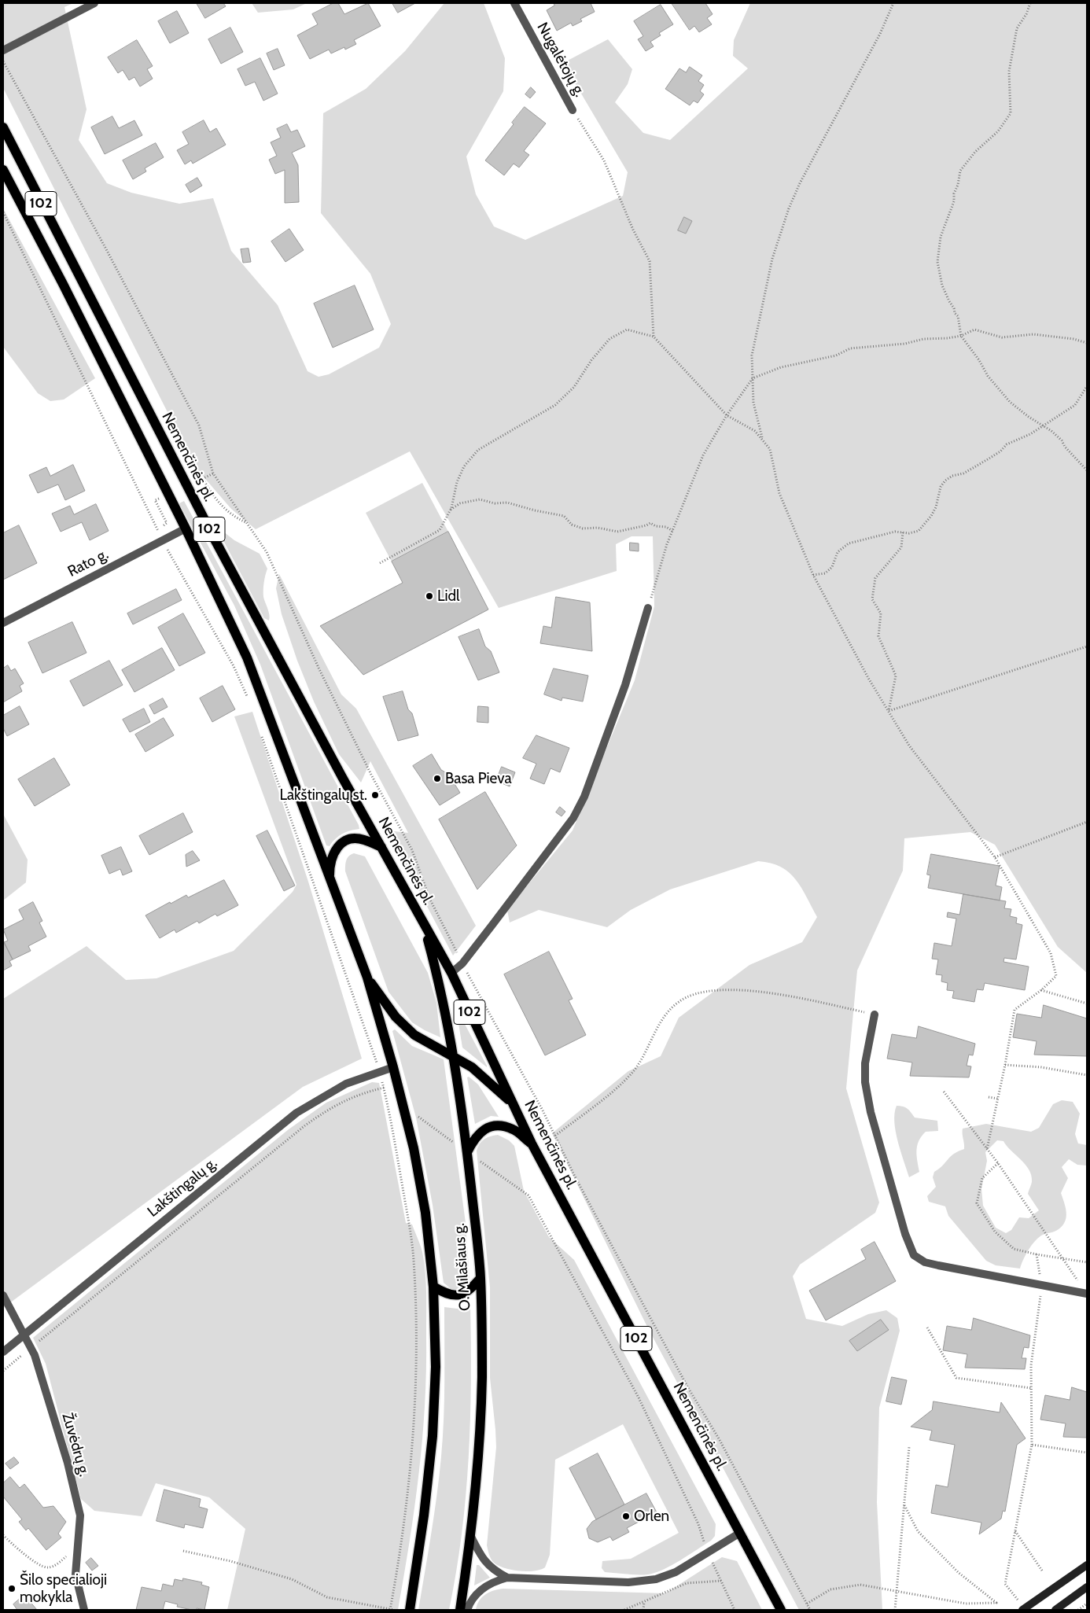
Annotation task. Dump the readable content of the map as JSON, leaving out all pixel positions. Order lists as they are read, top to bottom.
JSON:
{
  "streets": {
    "main road": ["102", "Nemenčinės pl.", "O. Milašiaus g."],
    "street": [
      "Nugalėtojų g.",
      "Rato g.",
      "Lakštingalų g.",
      "Žuvėdrų g."
    ]
  },
  "crossings": [
    ["102", "Nemenčinės pl."],
    ["102", "Rato g."],
    ["102", "O. Milašiaus g."],
    ["Nemenčinės pl.", "O. Milašiaus g."],
    ["Lakštingalų g.", "O. Milašiaus g."],
    ["Lakštingalų g.", "Žuvėdrų g."]
  ],
  "places": [
    "Lidl",
    "Basa Pieva",
    "Lakštingalų st.",
    "Orlen",
    "Šilo specialioji mokykla"
  ]
}
